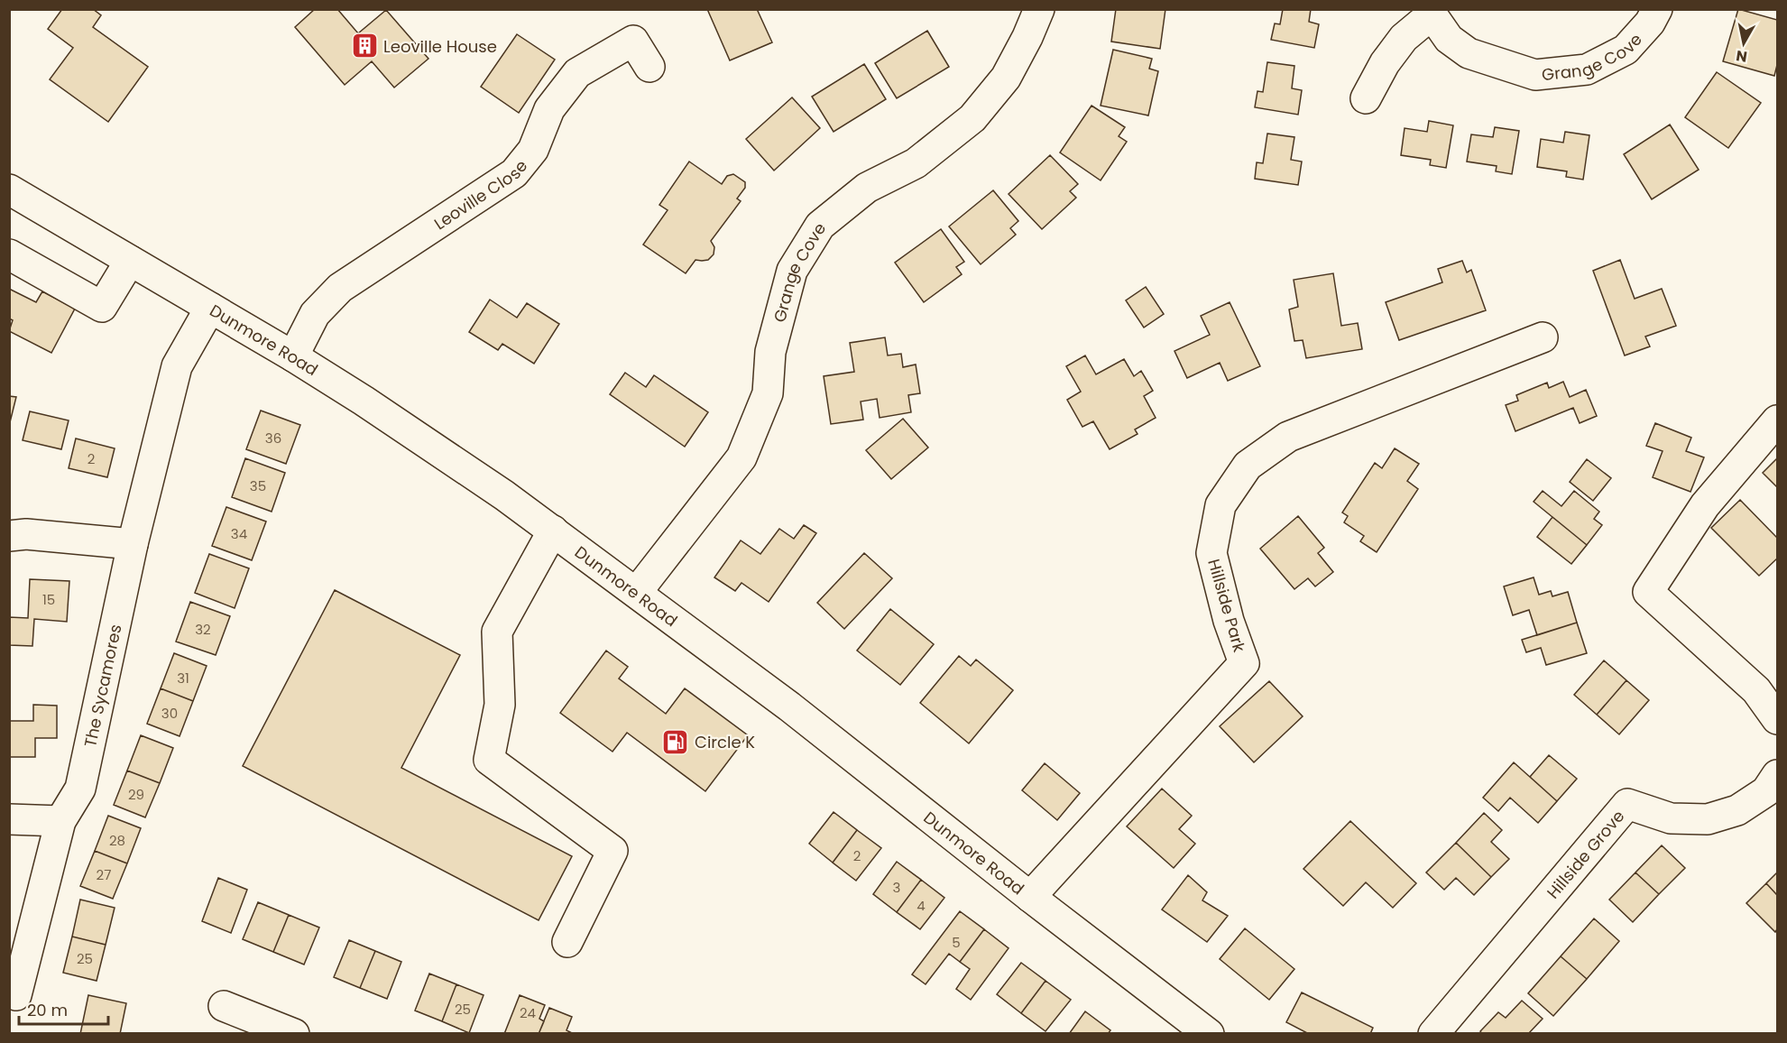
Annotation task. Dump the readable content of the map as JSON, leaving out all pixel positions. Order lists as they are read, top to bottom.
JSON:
{
  "streets": {
    "street": [
      "Grange Cove",
      "Leoville Close",
      "Dunmore Road",
      "Hillside Park",
      "The Sycamores",
      "Hillside Grove"
    ]
  },
  "crossings": [
    ["Grange Cove", "Dunmore Road"],
    ["Leoville Close", "Dunmore Road"],
    ["Dunmore Road", "Hillside Park"],
    ["Dunmore Road", "The Sycamores"]
  ],
  "places": {
    "building": ["Leoville House"],
    "fuel station": ["Circle K"]
  },
  "house_numbers": [
    "36",
    "2",
    "35",
    "34",
    "15",
    "32",
    "31",
    "30",
    "29",
    "28",
    "2",
    "27",
    "3",
    "4",
    "5",
    "25",
    "25",
    "24"
  ],
  "scale_bar": "20 m",
  "north": "bottom"
}
